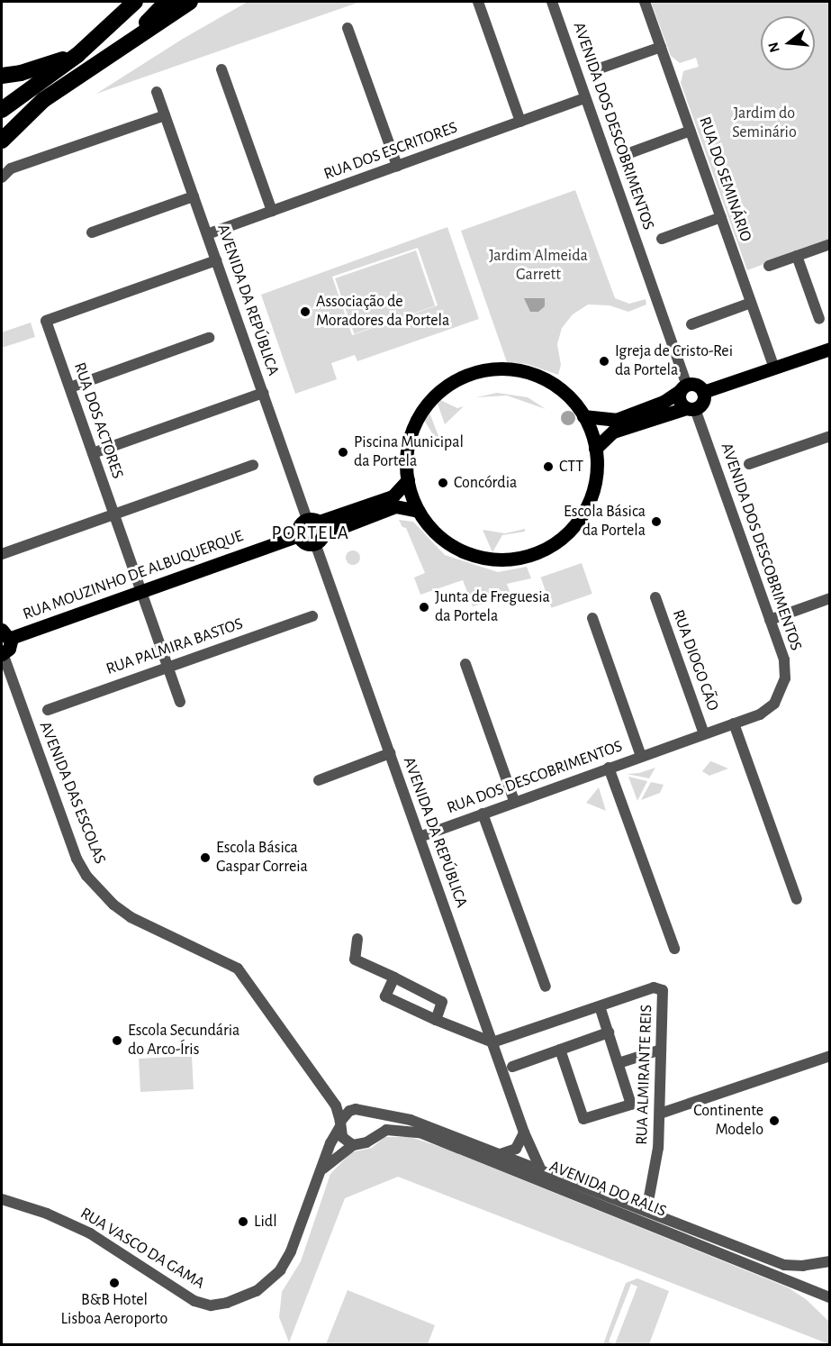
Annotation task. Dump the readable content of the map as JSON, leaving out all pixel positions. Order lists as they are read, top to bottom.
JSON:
{
  "streets": {
    "main road": ["RUA MOUZINHO DE ALBUQUERQUE"],
    "street": [
      "AVENIDA DOS DESCOBRIMENTOS",
      "RUA DOS ESCRITORES",
      "RUA DO SEMINÁRIO",
      "AVENIDA DA REPÚBLICA",
      "RUA DOS ACTORES",
      "RUA PALMIRA BASTOS",
      "RUA DIOGO CÃO",
      "RUA DOS DESCOBRIMENTOS",
      "AVENIDA DAS ESCOLAS",
      "RUA ALMIRANTE REIS",
      "AVENIDA DO RALIS",
      "RUA VASCO DA GAMA"
    ]
  },
  "crossings": [
    ["AVENIDA DOS DESCOBRIMENTOS", "RUA DOS ESCRITORES"],
    ["AVENIDA DOS DESCOBRIMENTOS", "RUA DIOGO CÃO"],
    ["AVENIDA DOS DESCOBRIMENTOS", "RUA DOS DESCOBRIMENTOS"],
    ["RUA DOS ESCRITORES", "AVENIDA DA REPÚBLICA"],
    ["AVENIDA DA REPÚBLICA", "RUA DOS ACTORES"],
    ["AVENIDA DA REPÚBLICA", "RUA MOUZINHO DE ALBUQUERQUE"],
    ["AVENIDA DA REPÚBLICA", "RUA DOS DESCOBRIMENTOS"],
    ["AVENIDA DA REPÚBLICA", "RUA ALMIRANTE REIS"],
    ["AVENIDA DA REPÚBLICA", "AVENIDA DO RALIS"],
    ["RUA DOS ACTORES", "RUA MOUZINHO DE ALBUQUERQUE"],
    ["RUA DOS ACTORES", "RUA PALMIRA BASTOS"],
    ["AVENIDA DAS ESCOLAS", "AVENIDA DO RALIS"],
    ["AVENIDA DAS ESCOLAS", "RUA VASCO DA GAMA"],
    ["RUA ALMIRANTE REIS", "AVENIDA DO RALIS"],
    ["AVENIDA DO RALIS", "RUA VASCO DA GAMA"]
  ],
  "districts": ["PORTELA"],
  "parks": ["Jardim do Seminário", "Jardim Almeida Garrett"],
  "places": [
    "Associação de Moradores da Portela",
    "Igreja de Cristo-Rei da Portela",
    "Piscina Municipal da Portela",
    "CTT",
    "Concórdia",
    "Escola Básica da Portela",
    "Junta de Freguesia da Portela",
    "Escola Básica Gaspar Correia",
    "Escola Secundária do Arco-Íris",
    "Continente Modelo",
    "Lidl",
    "B&B Hotel Lisboa Aeroporto"
  ],
  "north": "left"
}
